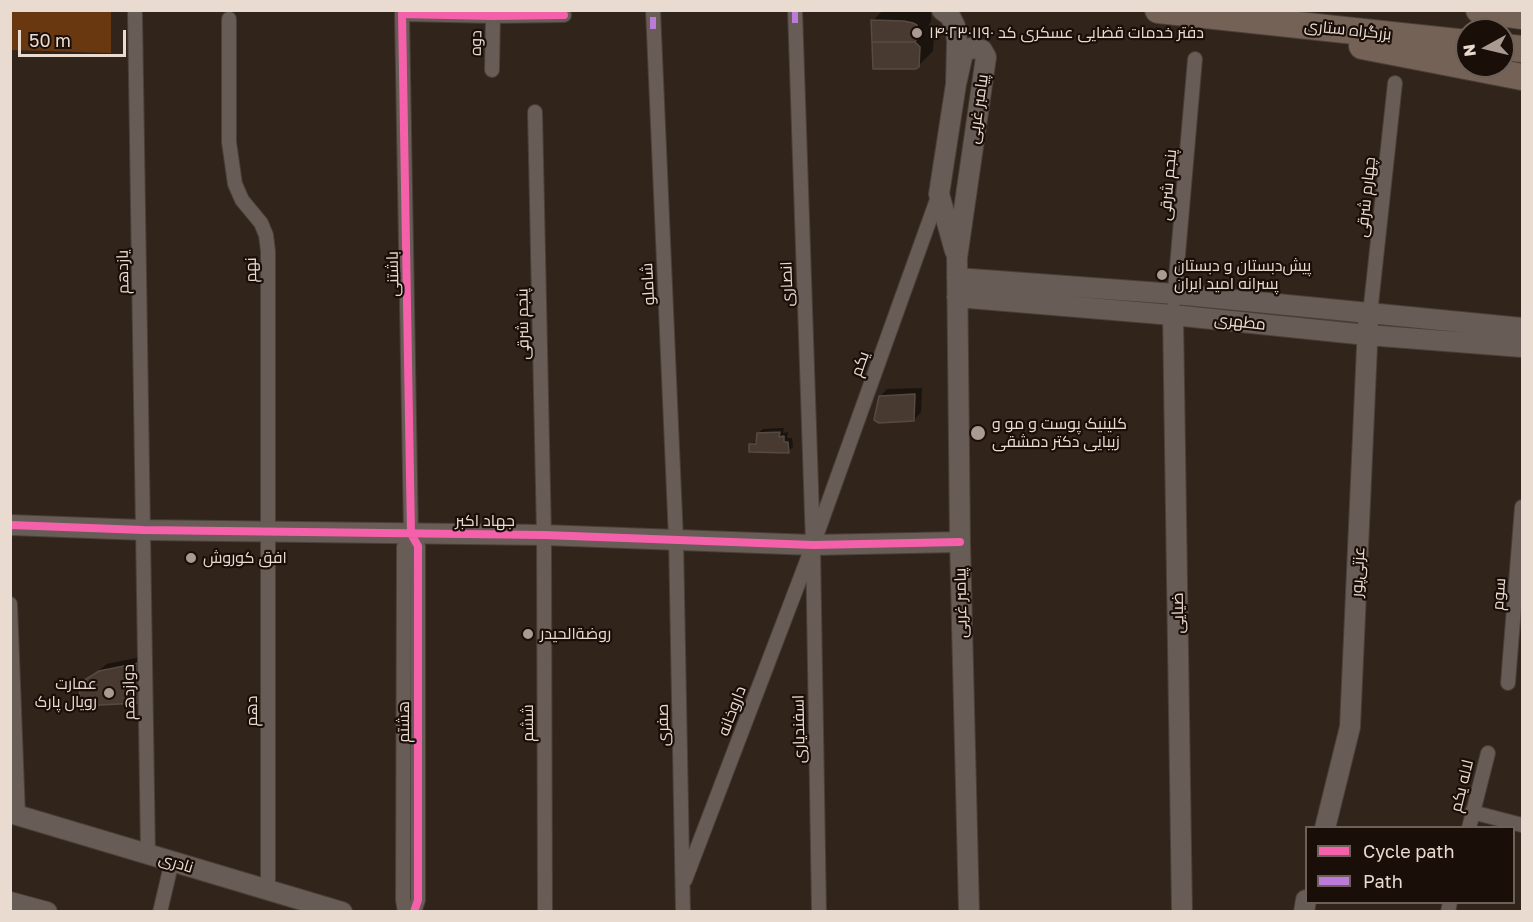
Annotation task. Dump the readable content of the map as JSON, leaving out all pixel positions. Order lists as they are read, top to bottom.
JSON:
{
  "streets": {
    "highway": ["بزرگراه ستاری"],
    "street": [
      "دوه",
      "پیامبر غربی",
      "پنجم شرقی",
      "چهارم شرقی",
      "نهم",
      "یازدهم",
      "باشتنی",
      "شاملو",
      "انصاری",
      "مطهری",
      "یکم",
      "جهاد اکبر",
      "عزتی‌پور",
      "سوم",
      "ضیایی",
      "دوازدهم",
      "دهم",
      "داروخانه",
      "هشتم",
      "ششم",
      "صفری",
      "اسفندیاری",
      "لاله یکم",
      "نادری"
    ]
  },
  "crossings": [
    ["دوه", "باشتنی"],
    ["پیامبر غربی", "مطهری"],
    ["پیامبر غربی", "یکم"],
    ["پیامبر غربی", "جهاد اکبر"],
    ["پنجم شرقی", "مطهری"],
    ["پنجم شرقی", "جهاد اکبر"],
    ["پنجم شرقی", "ضیایی"],
    ["پنجم شرقی", "ششم"],
    ["چهارم شرقی", "مطهری"],
    ["چهارم شرقی", "عزتی‌پور"],
    ["نهم", "جهاد اکبر"],
    ["نهم", "دهم"],
    ["یازدهم", "جهاد اکبر"],
    ["یازدهم", "دوازدهم"],
    ["باشتنی", "جهاد اکبر"],
    ["باشتنی", "هشتم"],
    ["شاملو", "جهاد اکبر"],
    ["شاملو", "صفری"],
    ["انصاری", "یکم"],
    ["انصاری", "جهاد اکبر"],
    ["انصاری", "داروخانه"],
    ["انصاری", "اسفندیاری"],
    ["مطهری", "عزتی‌پور"],
    ["مطهری", "ضیایی"],
    ["یکم", "جهاد اکبر"],
    ["یکم", "داروخانه"],
    ["یکم", "اسفندیاری"],
    ["جهاد اکبر", "دوازدهم"],
    ["جهاد اکبر", "دهم"],
    ["جهاد اکبر", "داروخانه"],
    ["جهاد اکبر", "هشتم"],
    ["جهاد اکبر", "ششم"],
    ["جهاد اکبر", "صفری"],
    ["جهاد اکبر", "اسفندیاری"],
    ["دوازدهم", "نادری"],
    ["دهم", "نادری"],
    ["داروخانه", "صفری"],
    ["داروخانه", "اسفندیاری"]
  ],
  "places": [
    "دفتر خدمات قضایی عسکری کد ۱۴۰۲۳۰۱۱۹۰",
    "پیش‌دبستان و دبستان پسرانه امید ایران",
    "کلینیک پوست و مو و زیبایی دکتر دمشقی",
    "افق کوروش",
    "روضةالحیدر",
    "عمارت رویال پارک"
  ],
  "legend": ["Cycle path", "Path"],
  "scale_bar": "50 m",
  "north": "left"
}
